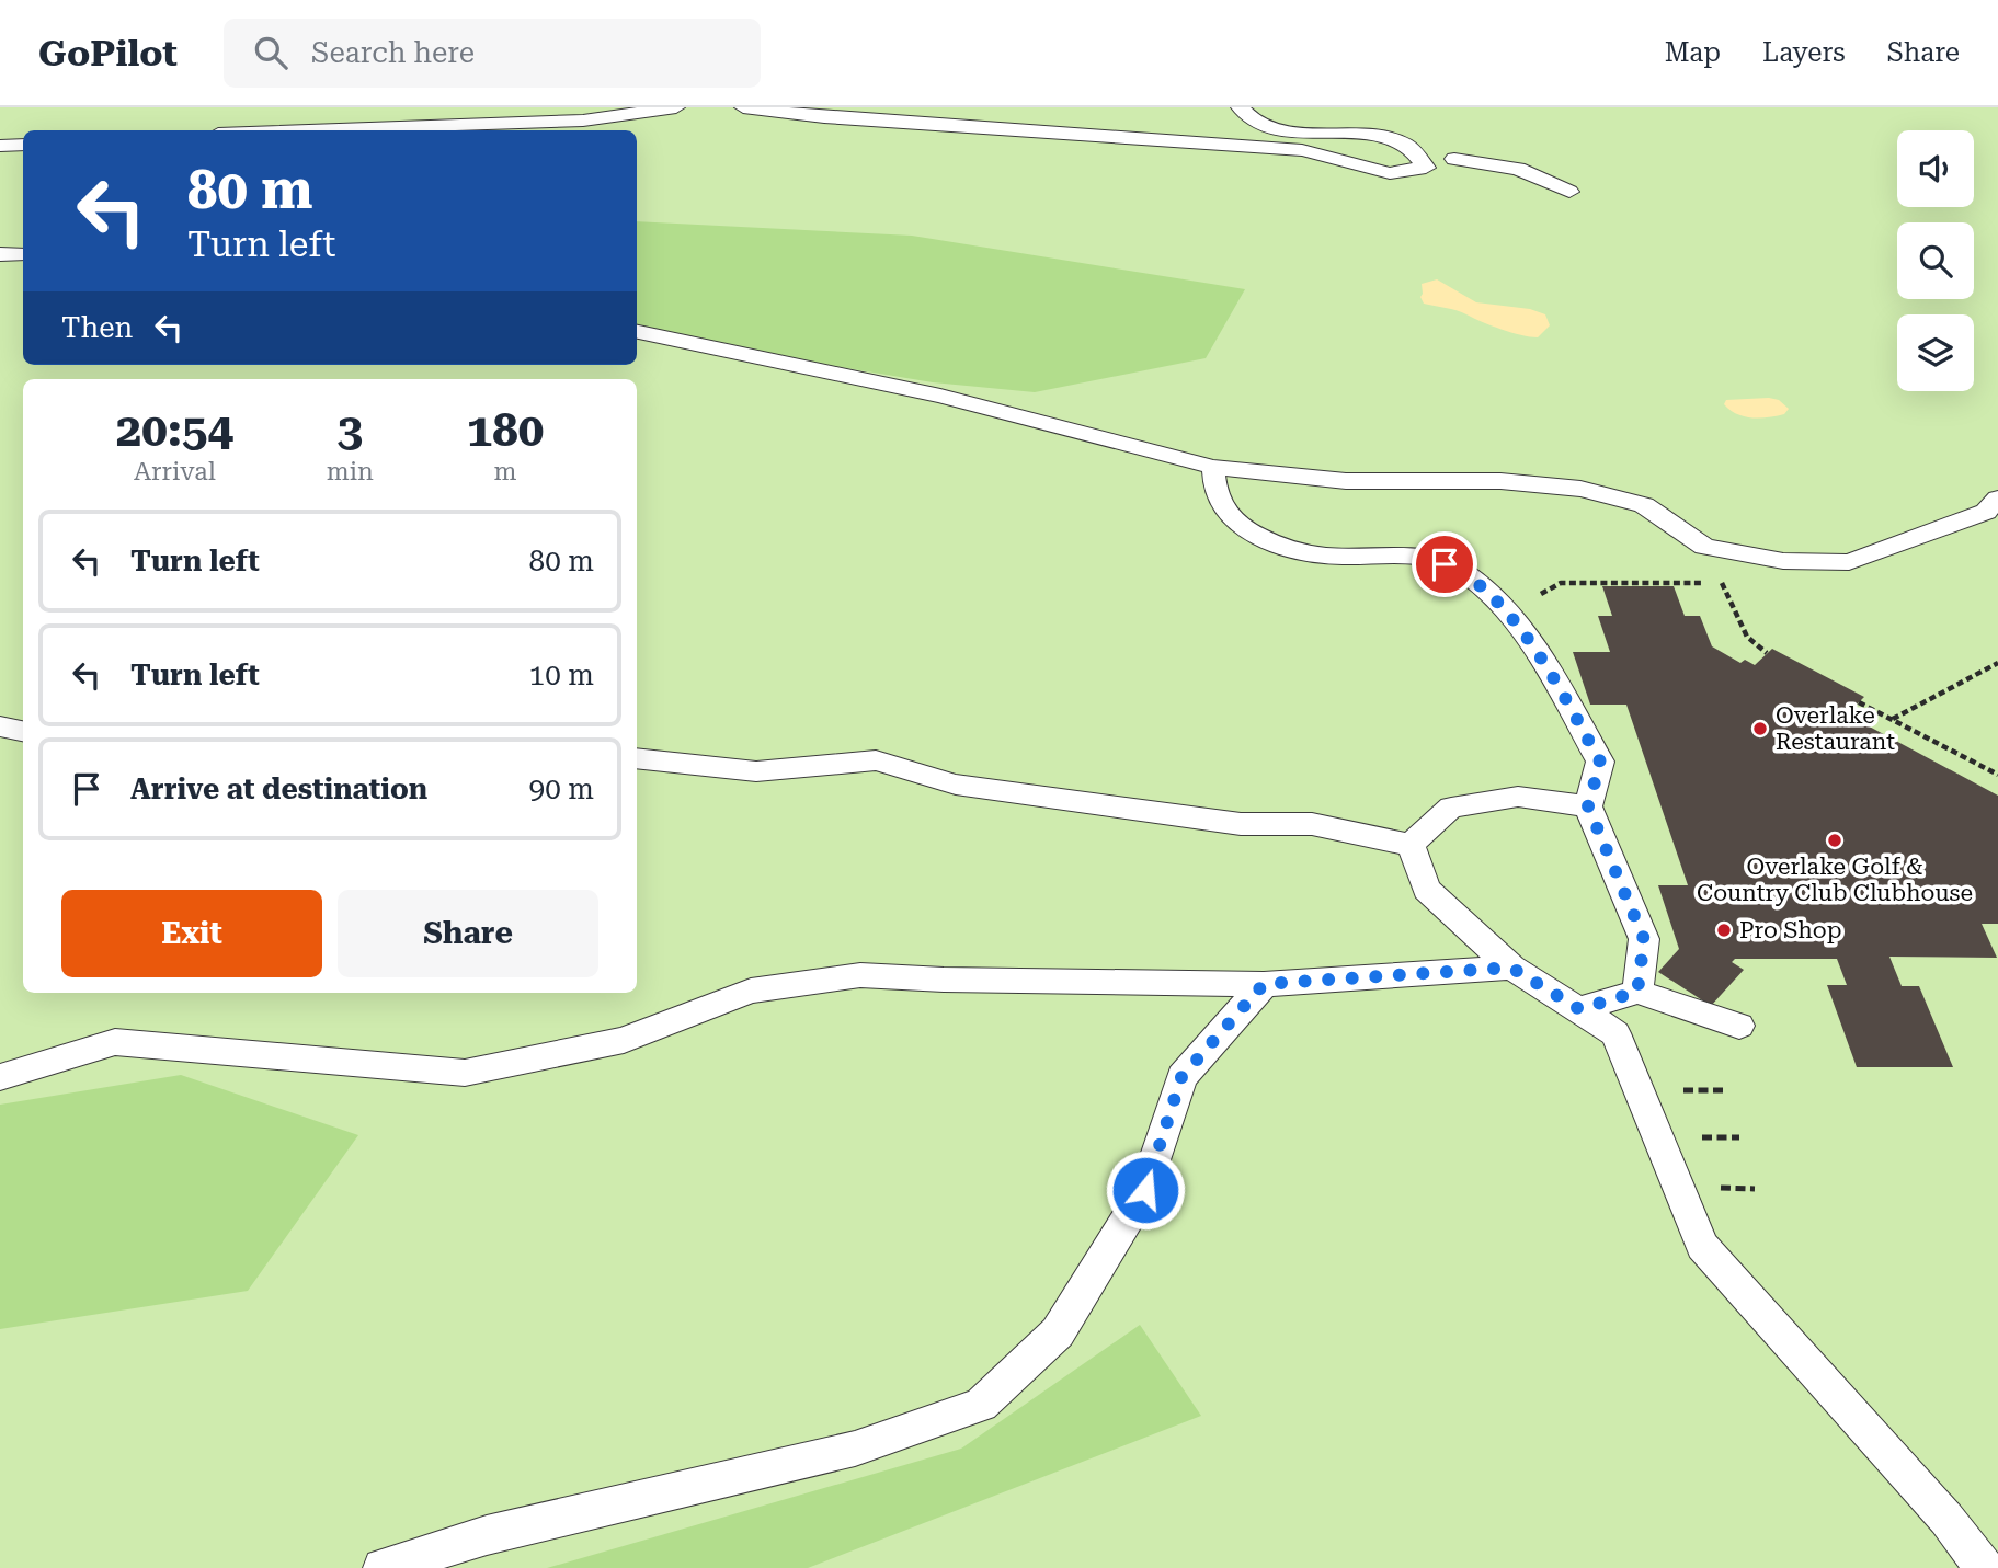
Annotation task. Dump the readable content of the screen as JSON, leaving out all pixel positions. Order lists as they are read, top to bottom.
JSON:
{
  "places": ["Overlake Restaurant", "Overlake Golf & Country Club Clubhouse", "Pro Shop"],
  "page": {
    "header": "GoPilot",
    "search": "Search here",
    "nav": ["Map", "Layers", "Share"],
    "turn": ["80 m", "Turn left"],
    "then": "Then",
    "eta": [
      "20:54",
      "Arrival",
      "3",
      "min",
      "180",
      "m"
    ],
    "list": [
      {
        "name": "Turn left",
        "value": "80 m"
      },
      {
        "name": "Turn left",
        "value": "10 m"
      },
      {
        "name": "Arrive at destination",
        "value": "90 m"
      }
    ],
    "buttons": ["Exit", "Share"]
  }
}
